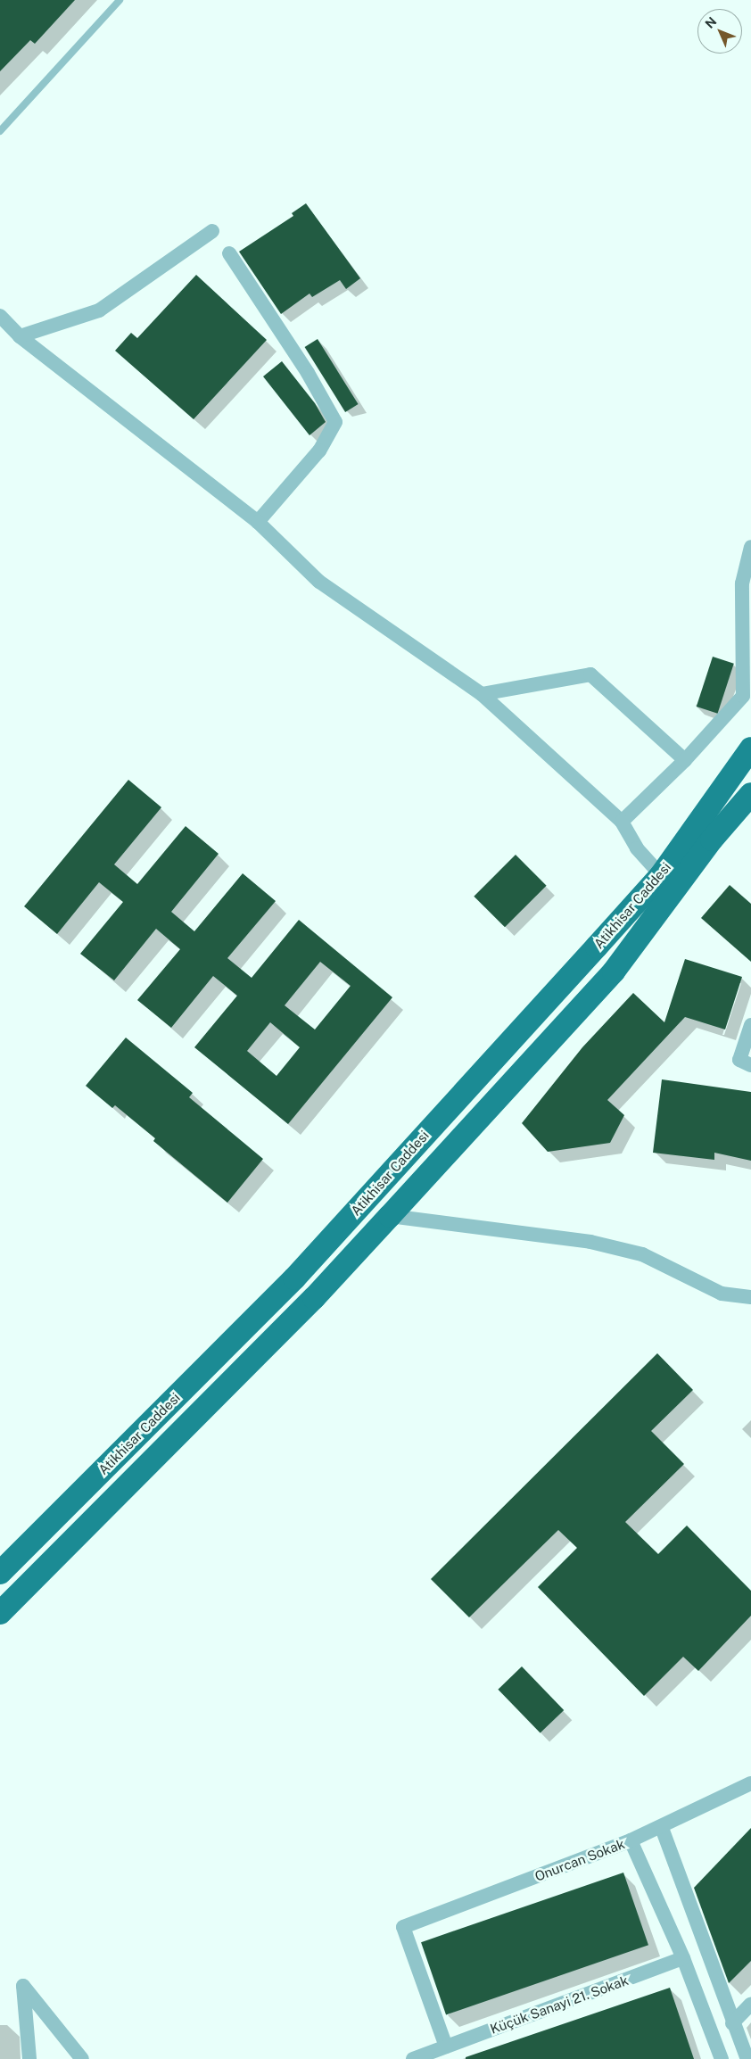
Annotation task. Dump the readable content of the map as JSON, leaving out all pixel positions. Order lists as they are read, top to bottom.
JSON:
{
  "streets": {
    "highway": ["Atikhisar Caddesi"],
    "street": ["Onurcan Sokak", "Küçük Sanayi 21. Sokak"]
  },
  "crossings": [
    ["Onurcan Sokak", "Küçük Sanayi 21. Sokak"]
  ],
  "north": "top left"
}
